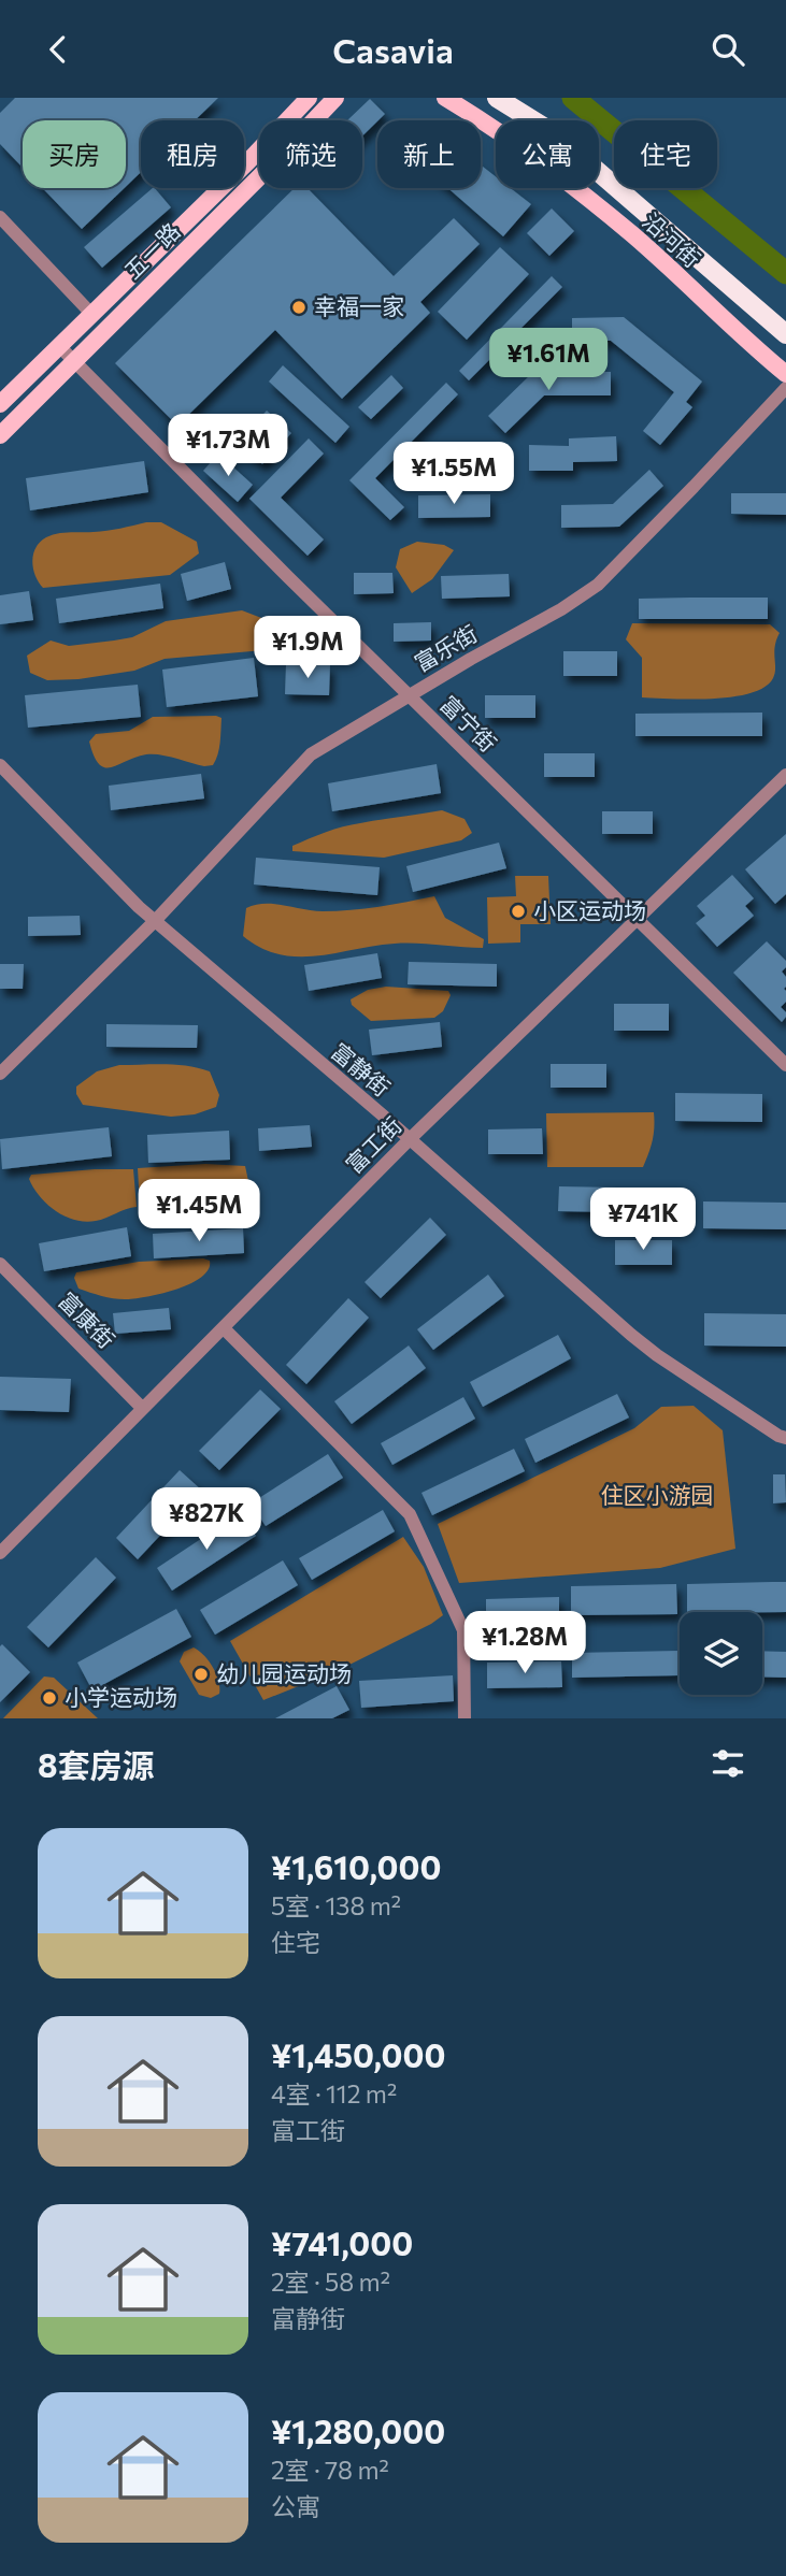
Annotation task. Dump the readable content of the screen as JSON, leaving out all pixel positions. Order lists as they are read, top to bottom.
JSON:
{
  "streets": {
    "main road": ["沿河街", "五一路"],
    "street": [
      "富乐街",
      "富宁街",
      "富静街",
      "富工街",
      "富康街"
    ]
  },
  "crossings": [
    ["五一路", "富宁街"],
    ["富乐街", "富宁街"],
    ["富乐街", "富静街"],
    ["富宁街", "富工街"],
    ["富静街", "富工街"],
    ["富工街", "富康街"]
  ],
  "parks": ["住区小游园"],
  "places": [
    "幸福一家",
    "小区运动场",
    "幼儿园运动场",
    "小学运动场"
  ],
  "page": {
    "header": "Casavia",
    "chip": [
      "买房",
      "租房",
      "筛选",
      "新上",
      "公寓",
      "住宅"
    ],
    "price": [
      "¥1.61M",
      "¥1.73M",
      "¥1.55M",
      "¥1.9M",
      "¥1.45M",
      "¥741K",
      "¥827K",
      "¥1.28M"
    ],
    "heading": "8套房源",
    "list": [
      {
        "name": "¥1,610,000",
        "note": "5室 · 138 m² · 住宅"
      },
      {
        "name": "¥1,450,000",
        "note": "4室 · 112 m² · 富工街"
      },
      {
        "name": "¥741,000",
        "note": "2室 · 58 m² · 富静街"
      },
      {
        "name": "¥1,280,000",
        "note": "2室 · 78 m² · 公寓"
      }
    ]
  }
}
